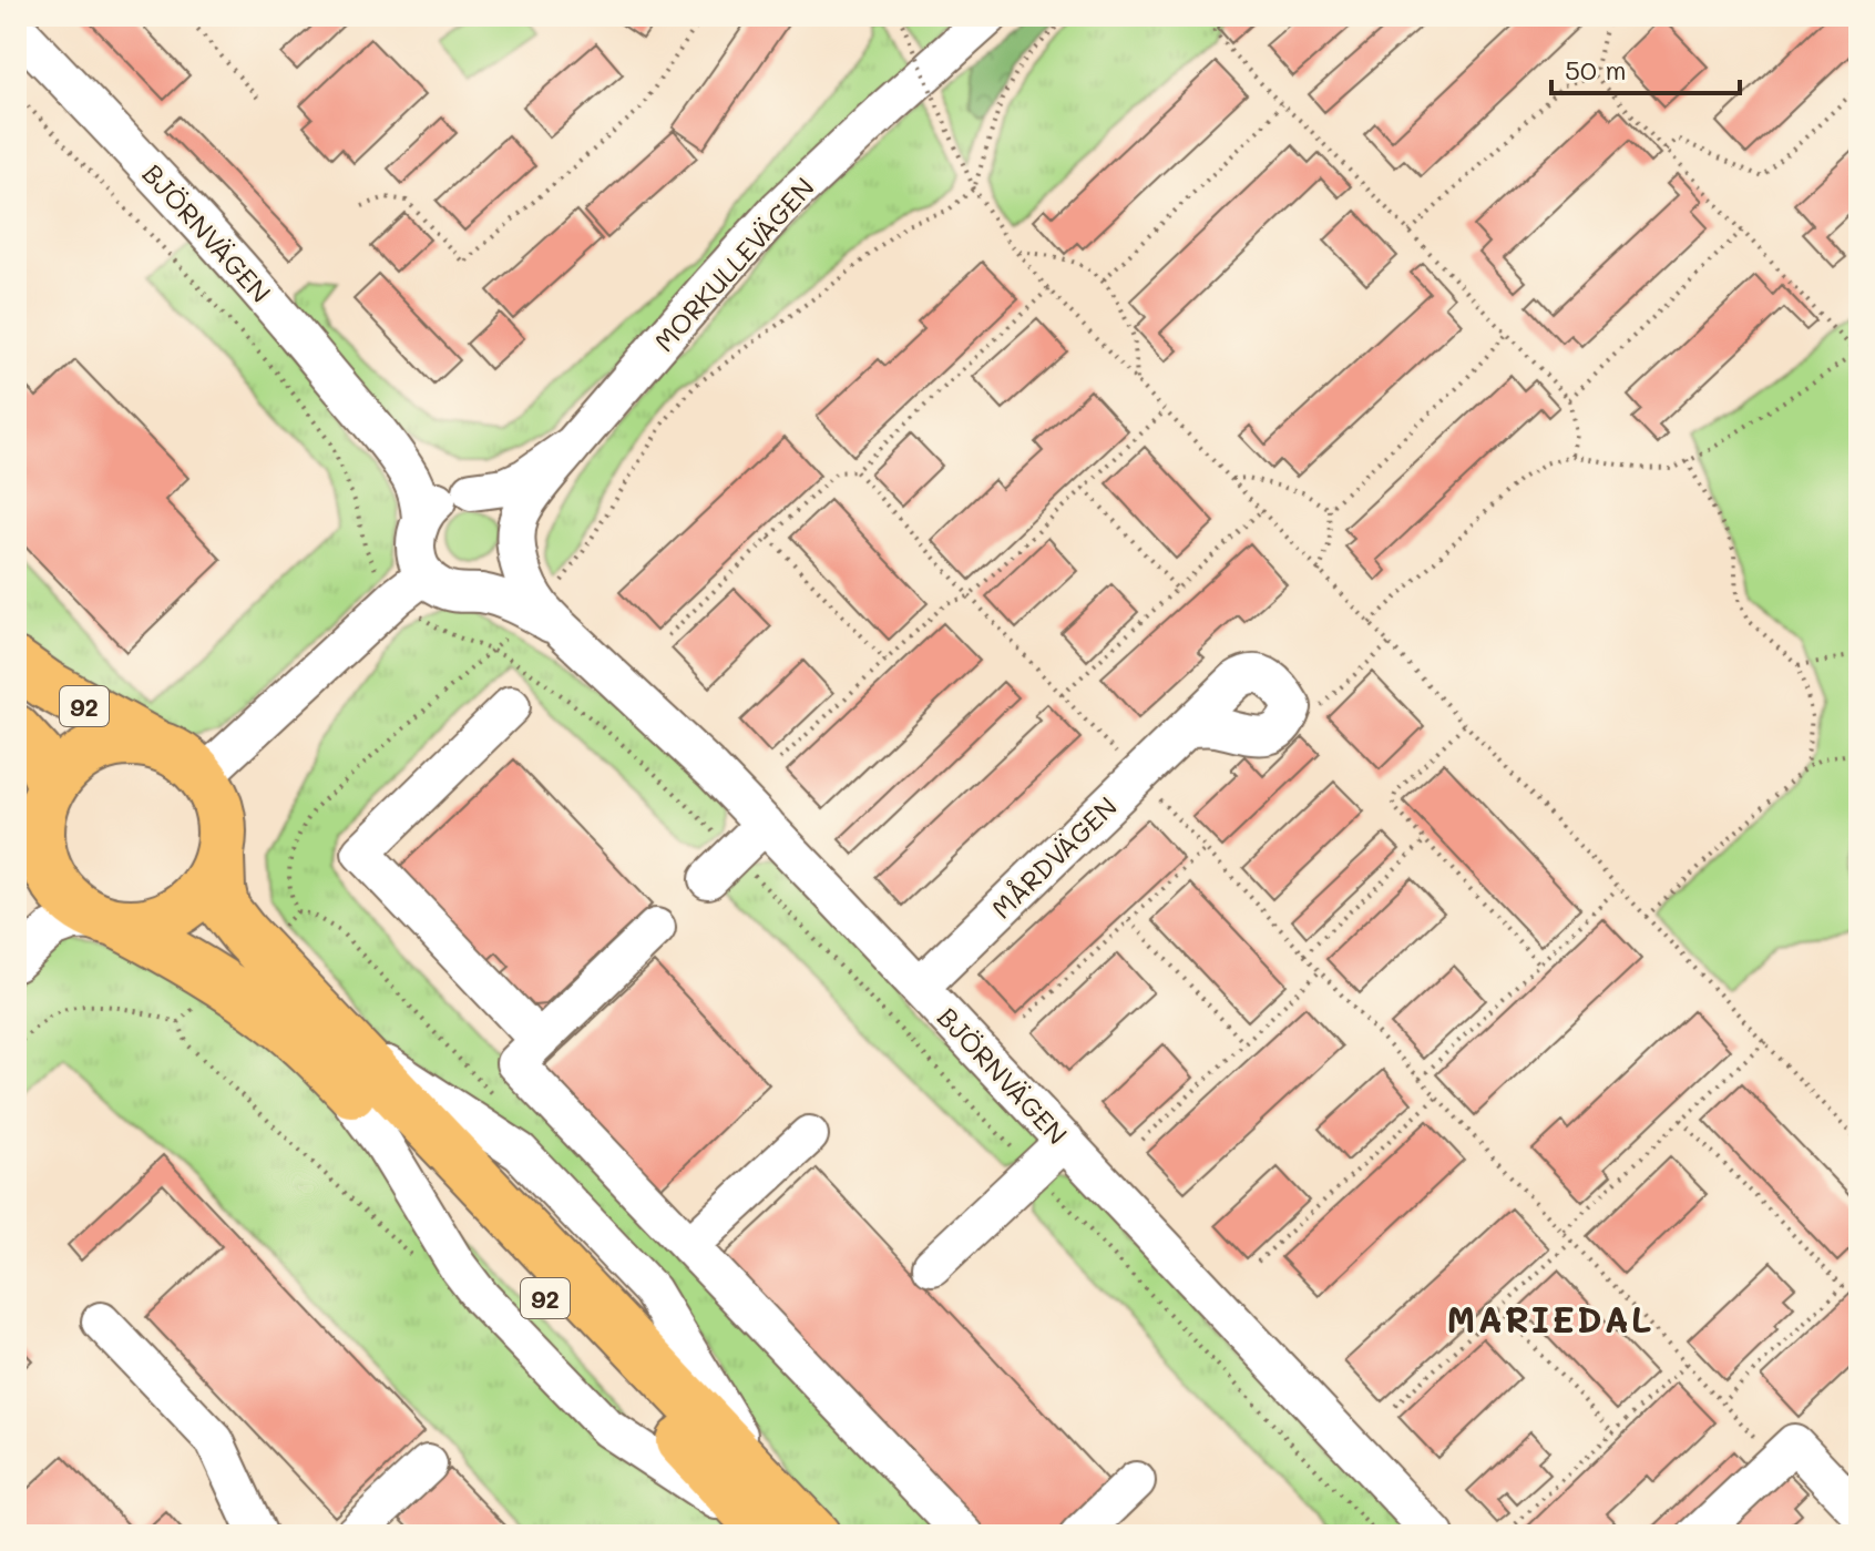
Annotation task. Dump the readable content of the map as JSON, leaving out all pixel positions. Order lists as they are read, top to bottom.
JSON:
{
  "streets": {
    "highway": ["92"],
    "street": ["BJÖRNVÄGEN", "MORKULLEVÄGEN", "MÅRDVÄGEN"]
  },
  "crossings": [
    ["BJÖRNVÄGEN", "MORKULLEVÄGEN"],
    ["BJÖRNVÄGEN", "MÅRDVÄGEN"]
  ],
  "districts": ["MARIEDAL"],
  "scale_bar": "50 m"
}
